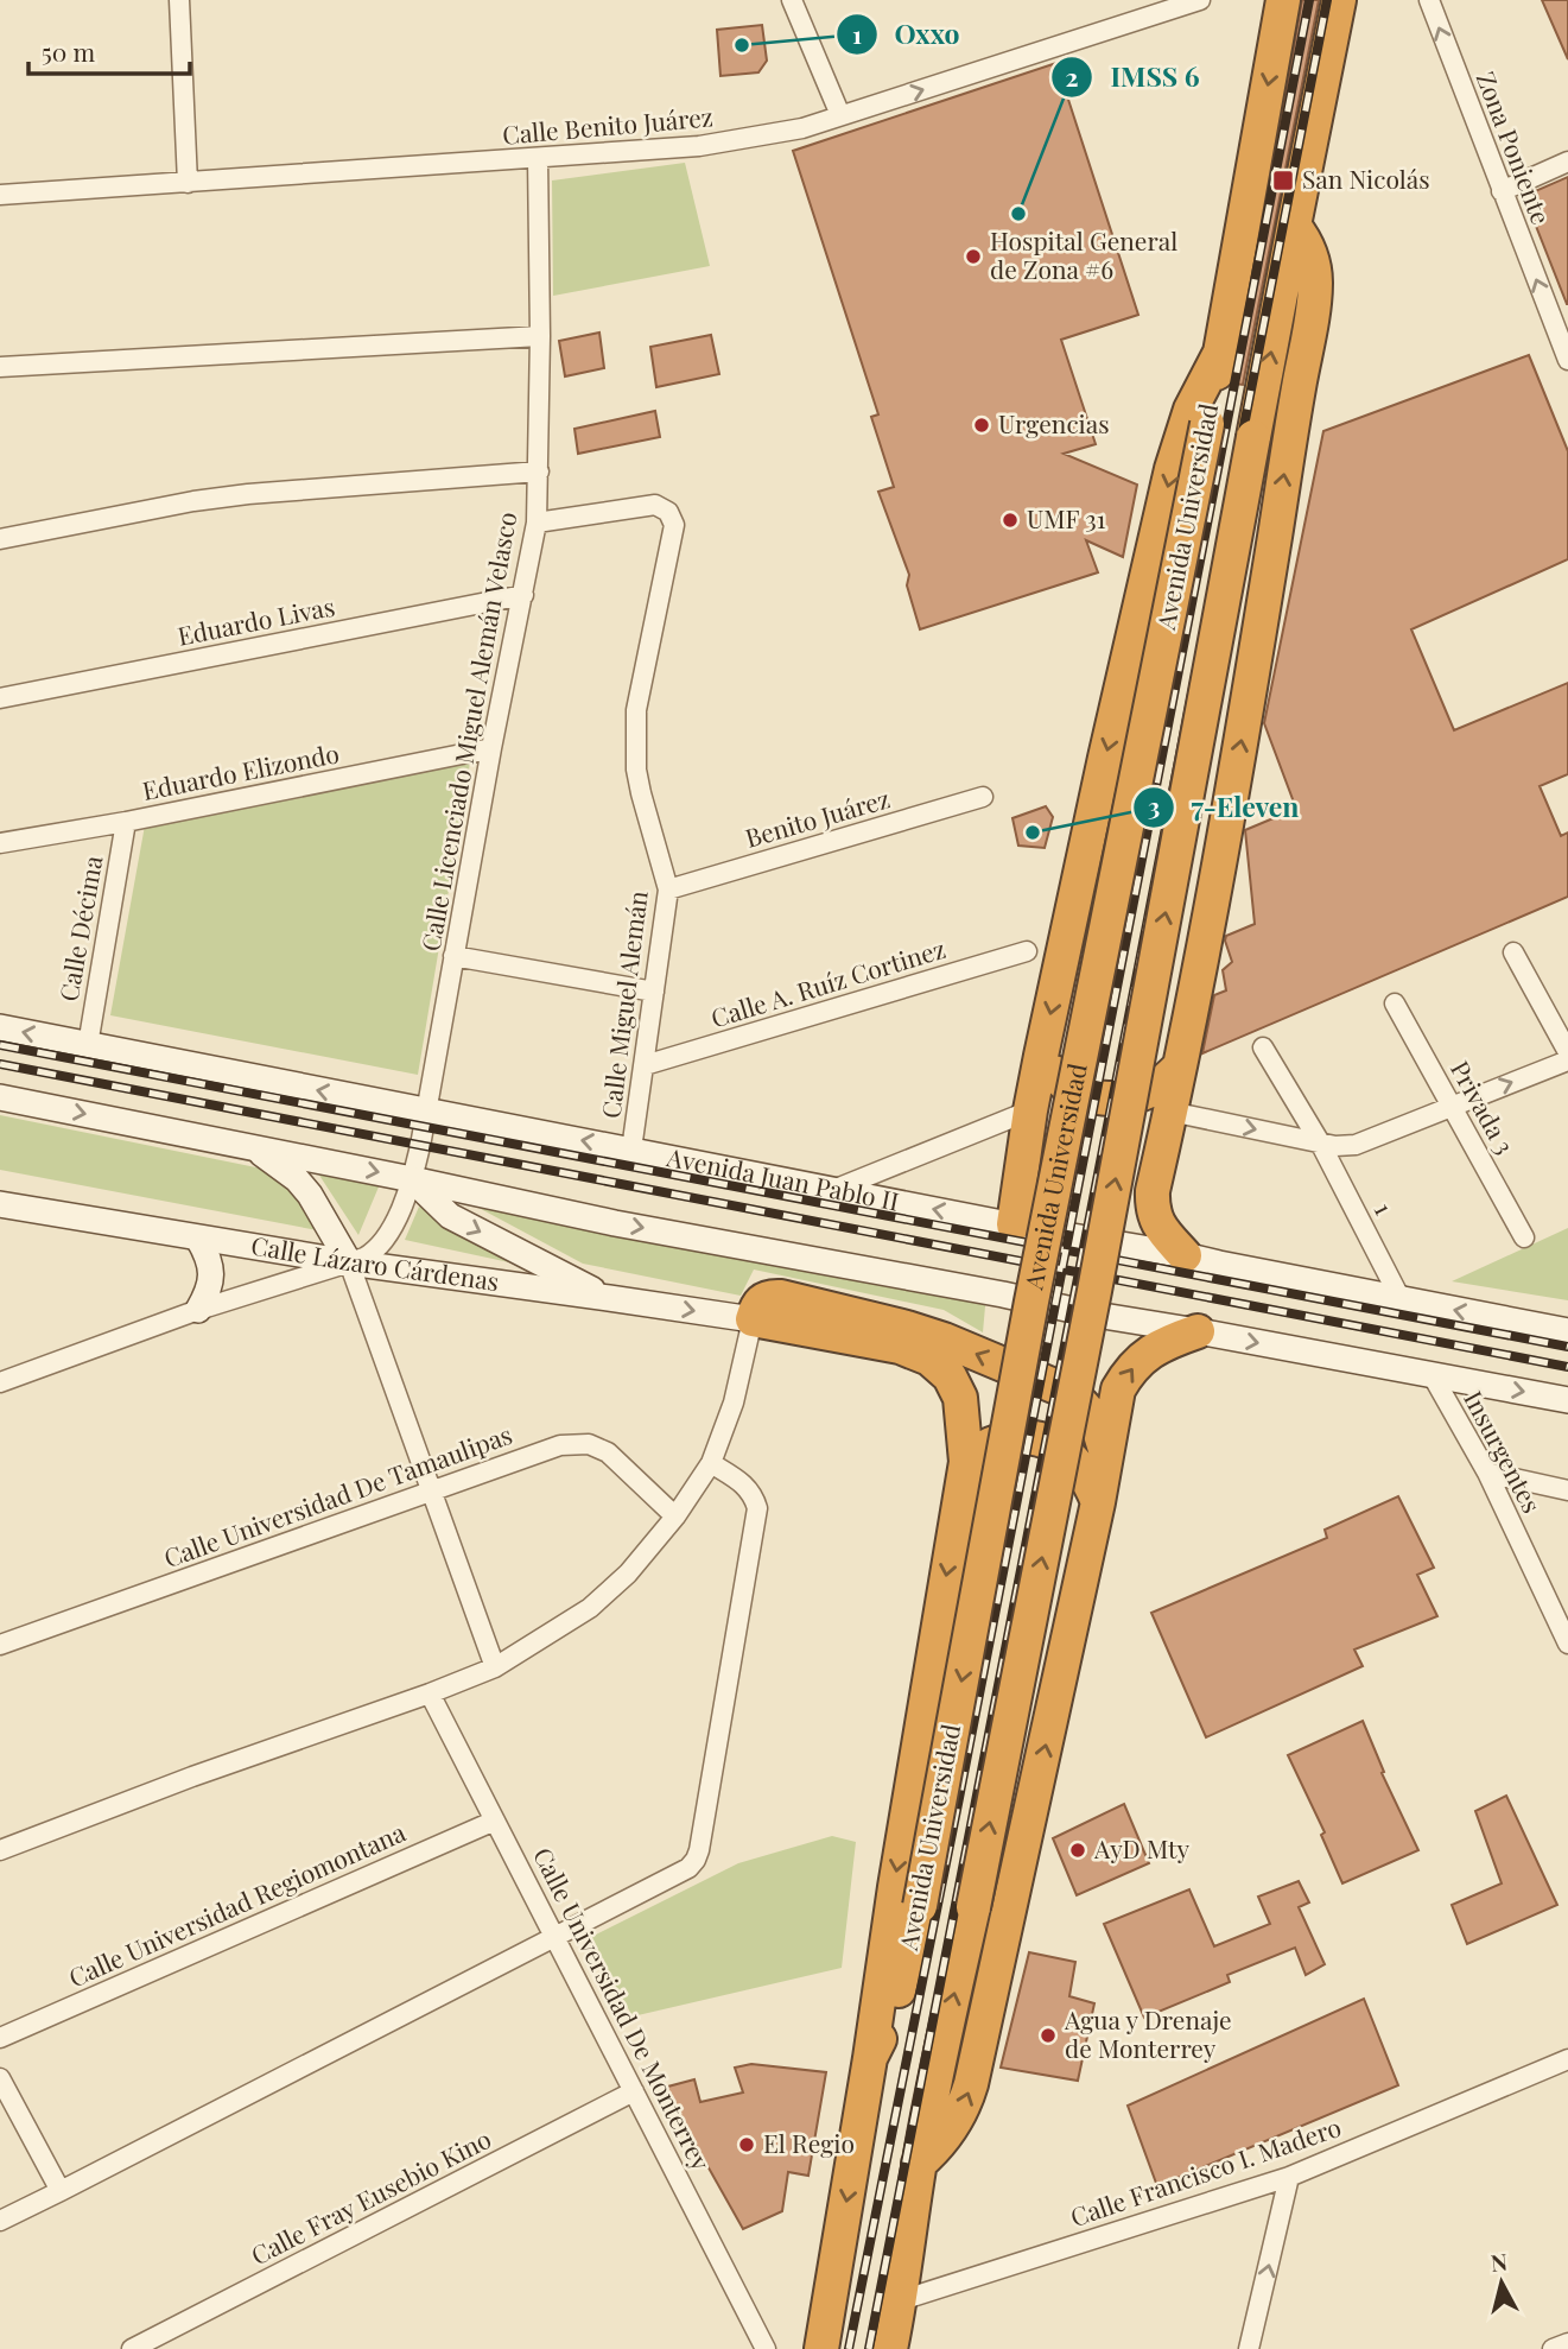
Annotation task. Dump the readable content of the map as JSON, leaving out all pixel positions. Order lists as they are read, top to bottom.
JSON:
{
  "streets": {
    "highway": ["Avenida Universidad"],
    "street": [
      "Calle Benito Juárez",
      "Zona Poniente",
      "Eduardo Livas",
      "Calle Licenciado Miguel Alemán Velasco",
      "Eduardo Elizondo",
      "Benito Juárez",
      "Calle Décima",
      "Calle A. Ruíz Cortinez",
      "Calle Miguel Alemán",
      "Privada 3",
      "Avenida Juan Pablo II",
      "1",
      "Calle Lázaro Cárdenas",
      "Insurgentes",
      "Calle Universidad De Tamaulipas",
      "Calle Universidad Regiomontana",
      "Calle Universidad De Monterrey",
      "Calle Francisco I. Madero",
      "Calle Fray Eusebio Kino"
    ]
  },
  "crossings": [
    ["Calle Benito Juárez", "Calle Licenciado Miguel Alemán Velasco"],
    ["Avenida Universidad", "Calle Francisco I. Madero"],
    ["Eduardo Livas", "Calle Licenciado Miguel Alemán Velasco"],
    ["Calle Licenciado Miguel Alemán Velasco", "Eduardo Elizondo"],
    ["Calle Licenciado Miguel Alemán Velasco", "Calle Miguel Alemán"],
    ["Calle Licenciado Miguel Alemán Velasco", "Avenida Juan Pablo II"],
    ["Calle Licenciado Miguel Alemán Velasco", "Calle Lázaro Cárdenas"],
    ["Eduardo Elizondo", "Calle Décima"],
    ["Benito Juárez", "Calle Miguel Alemán"],
    ["Calle Décima", "Avenida Juan Pablo II"],
    ["Calle A. Ruíz Cortinez", "Calle Miguel Alemán"],
    ["Calle Miguel Alemán", "Avenida Juan Pablo II"],
    ["Avenida Juan Pablo II", "1"],
    ["Calle Universidad Regiomontana", "Calle Universidad De Monterrey"],
    ["Calle Universidad De Monterrey", "Calle Fray Eusebio Kino"]
  ],
  "one_way": ["Zona Poniente"],
  "places": {
    "other": [
      "Oxxo",
      "IMSS 6",
      "Hospital General de Zona #6",
      "Urgencias",
      "UMF 31",
      "7-Eleven",
      "AyD Mty",
      "Agua y Drenaje de Monterrey",
      "El Regio"
    ],
    "transit": ["San Nicolás"]
  },
  "scale_bar": "50 m",
  "north": "top"
}
